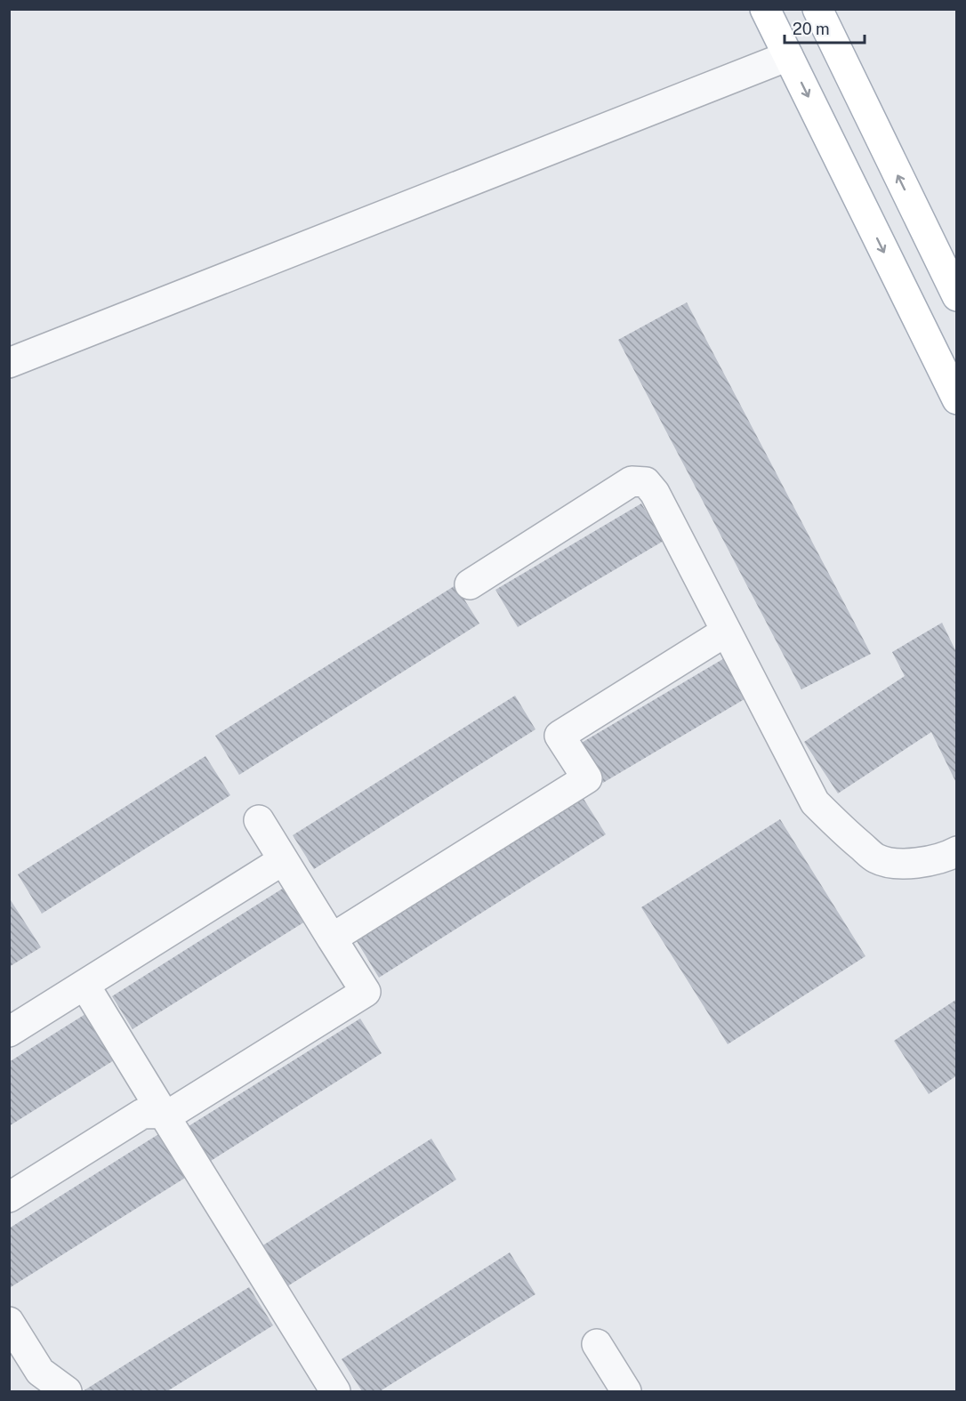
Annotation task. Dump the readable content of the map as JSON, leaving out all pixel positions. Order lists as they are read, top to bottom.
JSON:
{
  "scale_bar": "20 m"
}
